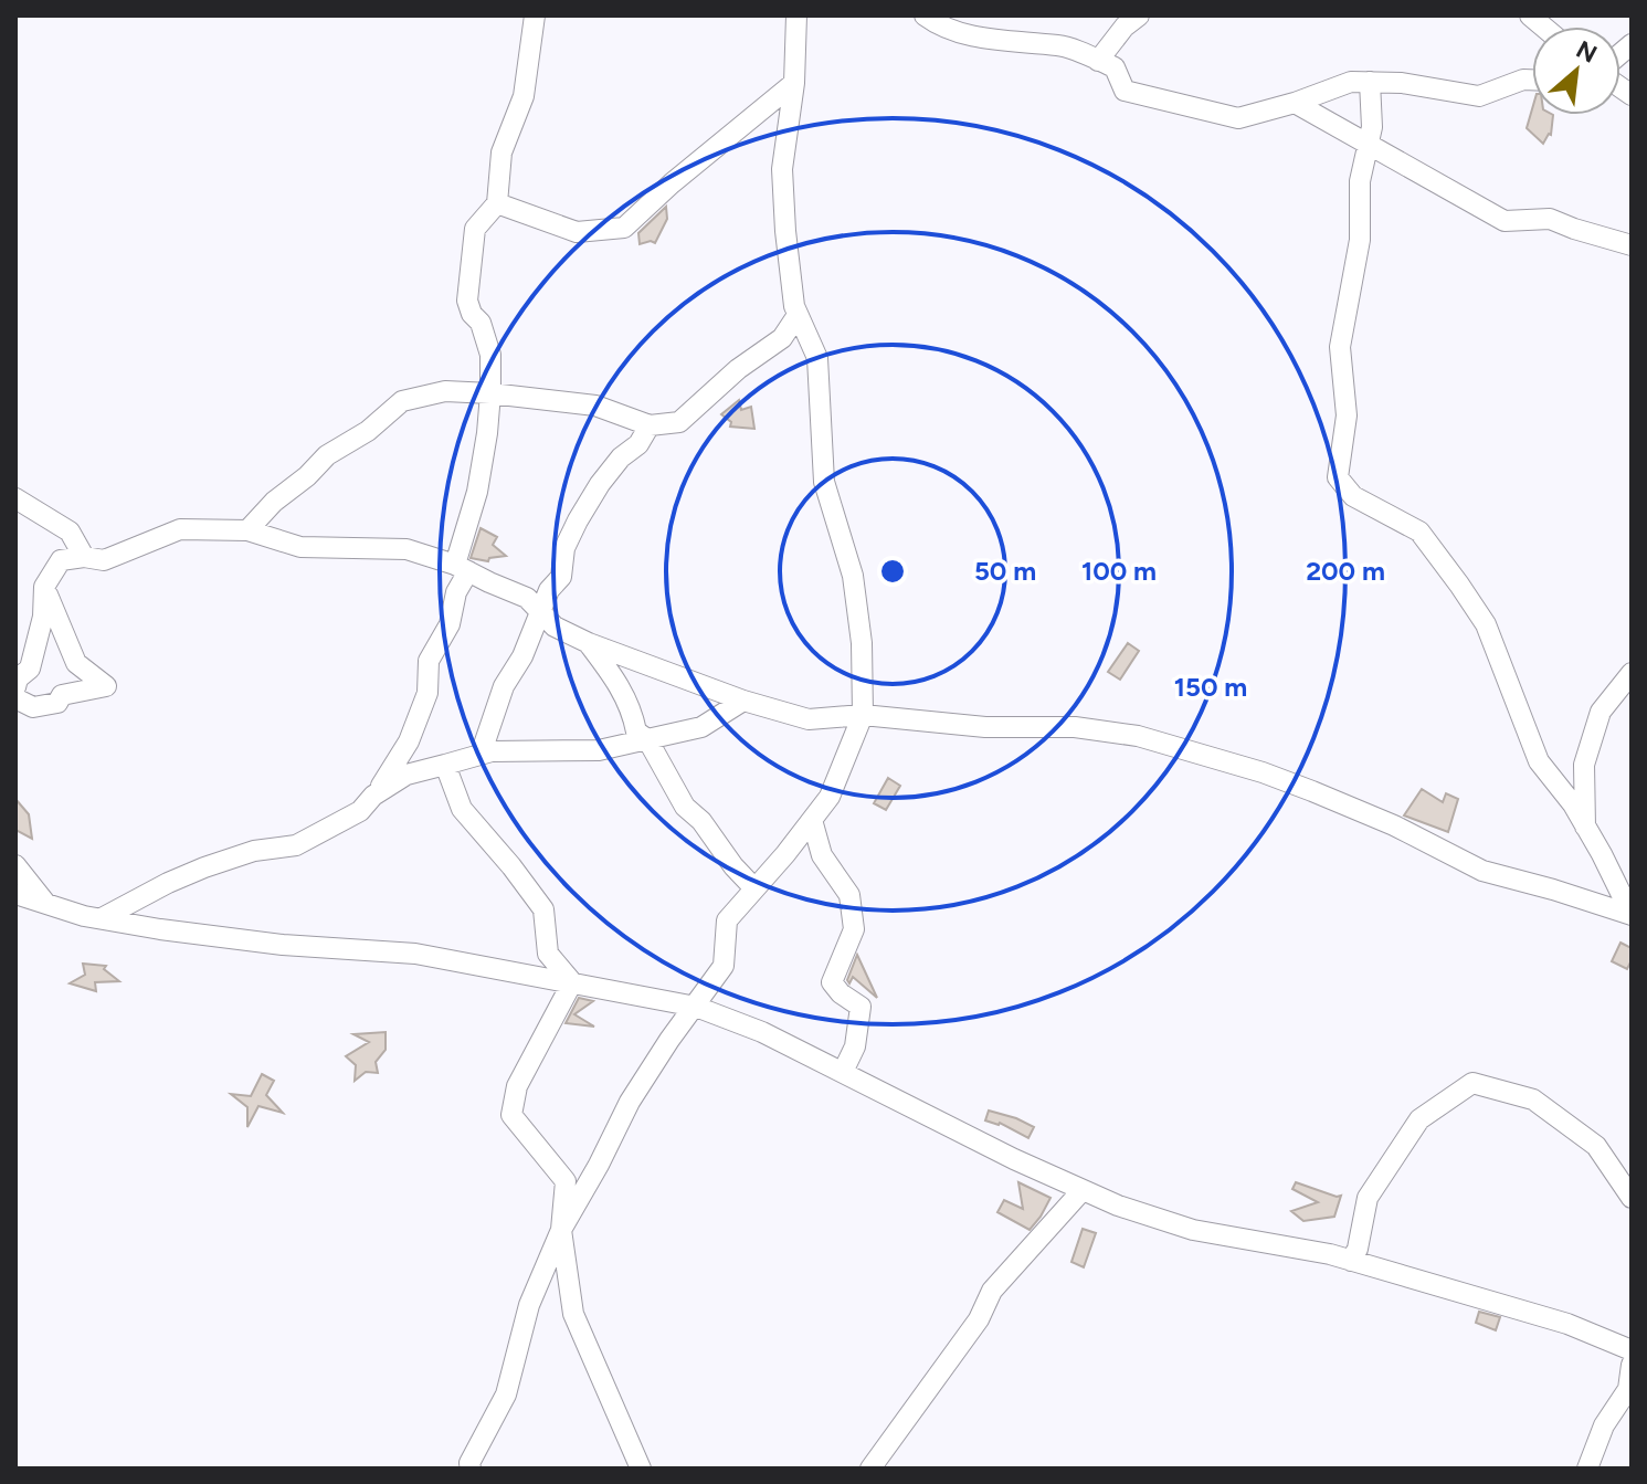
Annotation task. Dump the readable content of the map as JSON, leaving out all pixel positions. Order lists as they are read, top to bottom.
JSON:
{
  "north": "top right",
  "rings": [
    "50 m",
    "100 m",
    "200 m",
    "150 m"
  ]
}
